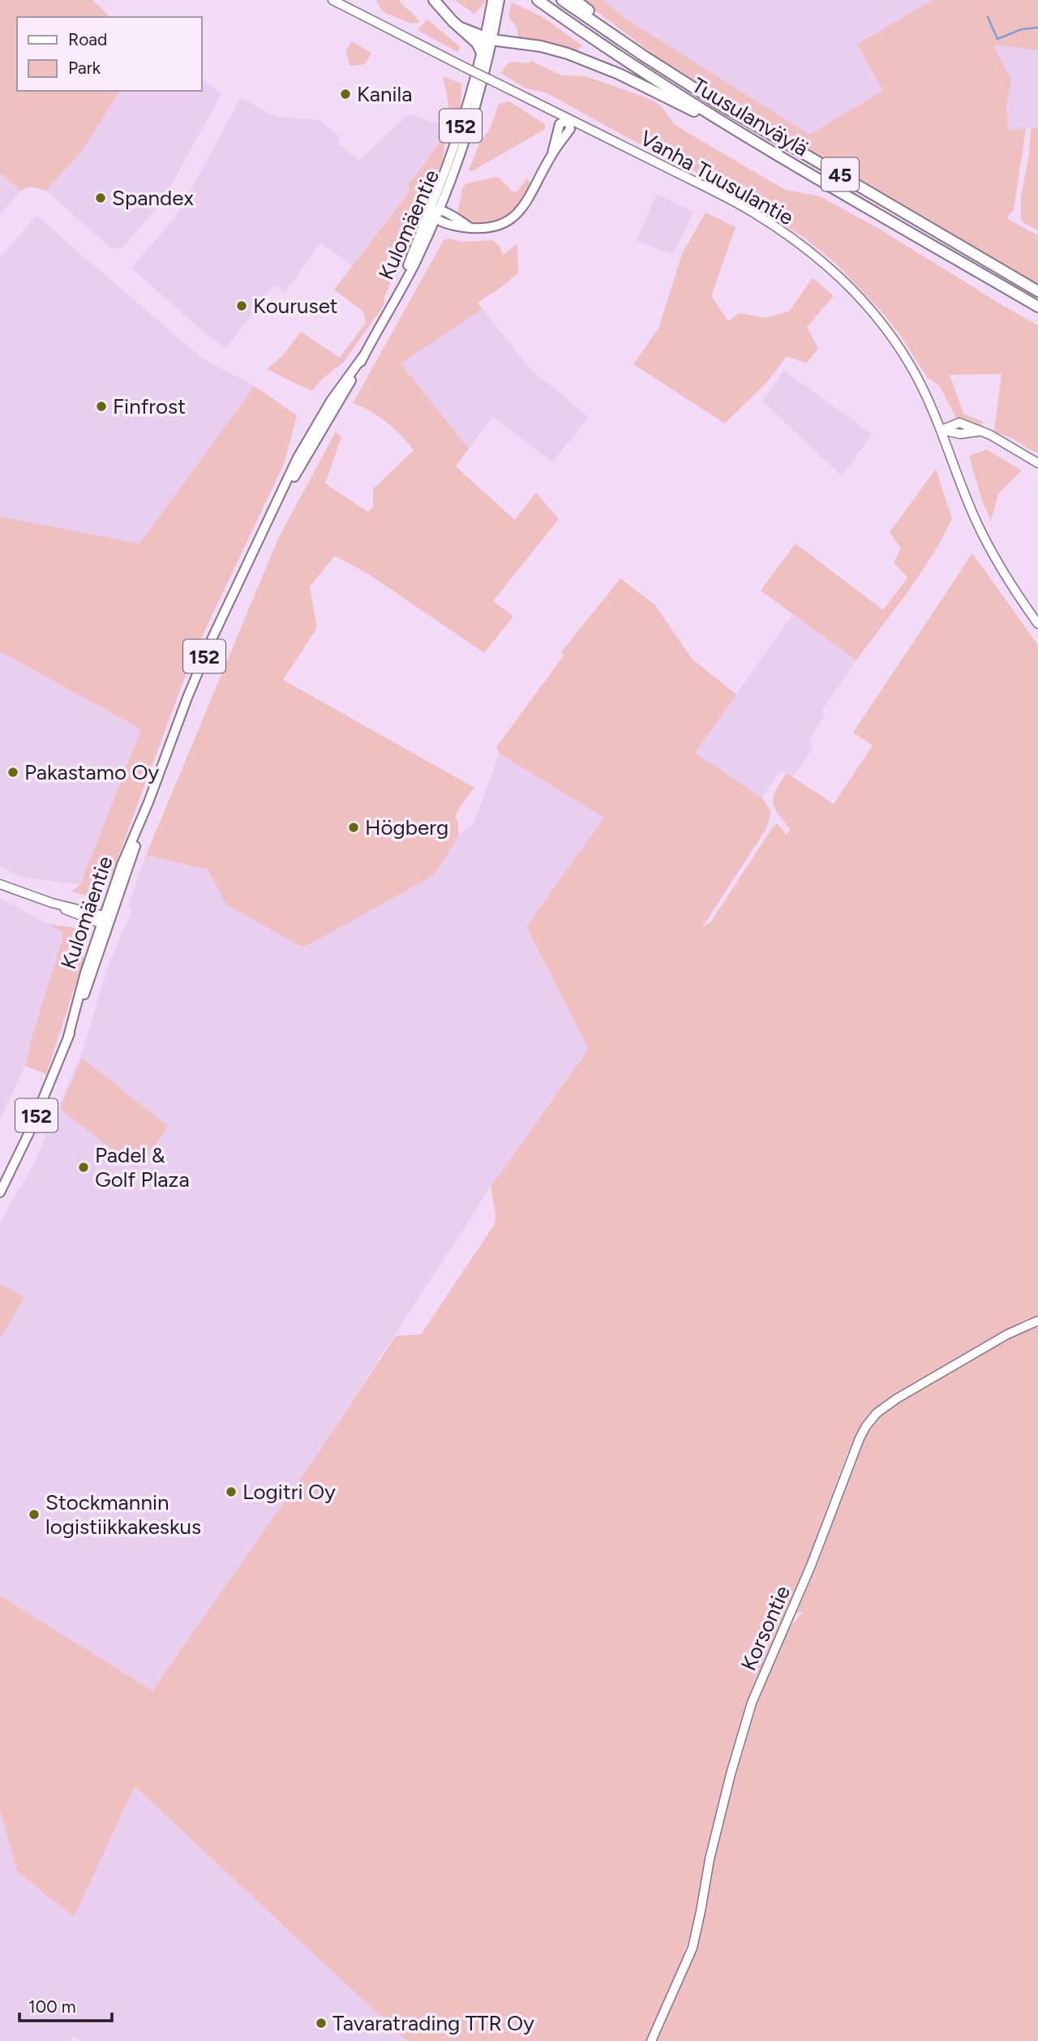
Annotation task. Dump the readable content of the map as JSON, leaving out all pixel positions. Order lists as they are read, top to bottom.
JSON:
{
  "streets": {
    "highway": ["Tuusulanväylä", "45"],
    "main road": [
      "152",
      "Vanha Tuusulantie",
      "Kulomäentie",
      "Korsontie"
    ]
  },
  "places": [
    "Kanila",
    "Spandex",
    "Kouruset",
    "Finfrost",
    "Pakastamo Oy",
    "Högberg",
    "Padel & Golf Plaza",
    "Logitri Oy",
    "Stockmannin logistiikkakeskus",
    "Tavaratrading TTR Oy"
  ],
  "legend": ["Road", "Park"],
  "scale_bar": "100 m"
}
